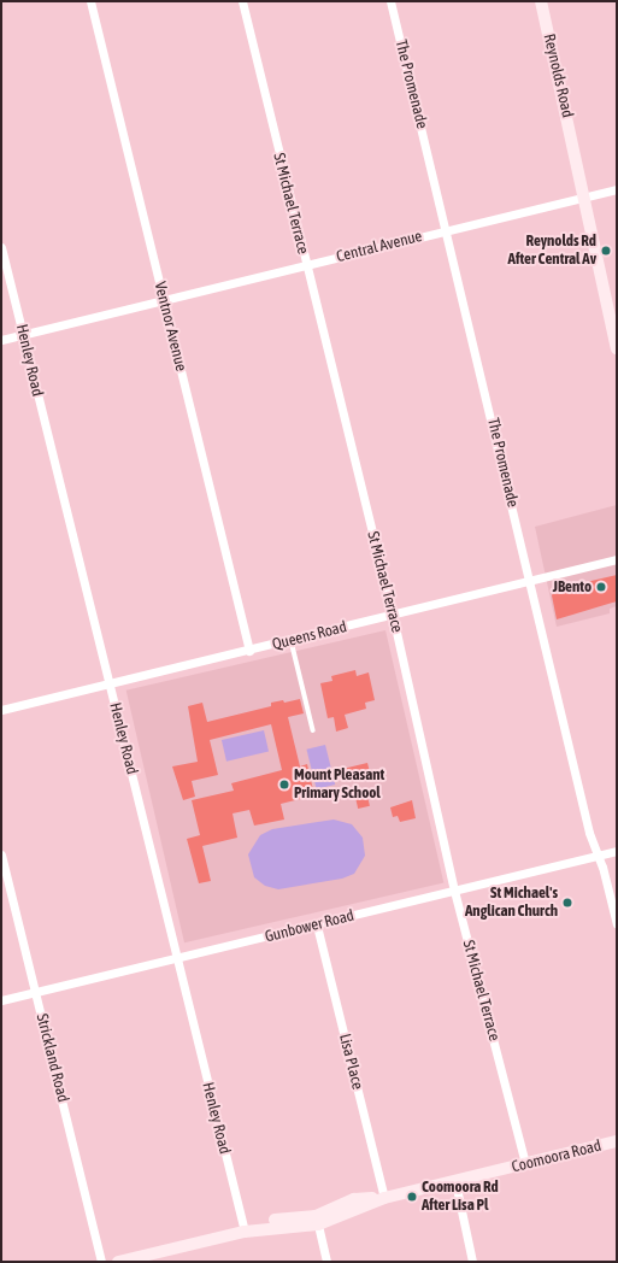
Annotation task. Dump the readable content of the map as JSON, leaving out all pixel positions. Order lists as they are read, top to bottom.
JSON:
{
  "streets": {
    "street": [
      "Reynolds Road",
      "The Promenade",
      "St Michael Terrace",
      "Central Avenue",
      "Ventnor Avenue",
      "Henley Road",
      "Queens Road",
      "Gunbower Road",
      "Strickland Road",
      "Lisa Place",
      "Coomoora Road"
    ]
  },
  "crossings": [
    ["Reynolds Road", "Central Avenue"],
    ["The Promenade", "Central Avenue"],
    ["The Promenade", "Queens Road"],
    ["The Promenade", "Gunbower Road"],
    ["St Michael Terrace", "Central Avenue"],
    ["St Michael Terrace", "Queens Road"],
    ["St Michael Terrace", "Gunbower Road"],
    ["St Michael Terrace", "Coomoora Road"],
    ["Central Avenue", "Ventnor Avenue"],
    ["Central Avenue", "Henley Road"],
    ["Ventnor Avenue", "Queens Road"],
    ["Henley Road", "Queens Road"],
    ["Henley Road", "Gunbower Road"],
    ["Henley Road", "Coomoora Road"],
    ["Gunbower Road", "Strickland Road"],
    ["Gunbower Road", "Lisa Place"],
    ["Lisa Place", "Coomoora Road"]
  ],
  "places": [
    "Reynolds Rd After Central Av",
    "JBento",
    "Mount Pleasant Primary School",
    "St Michael's Anglican Church",
    "Coomoora Rd After Lisa Pl"
  ]
}
